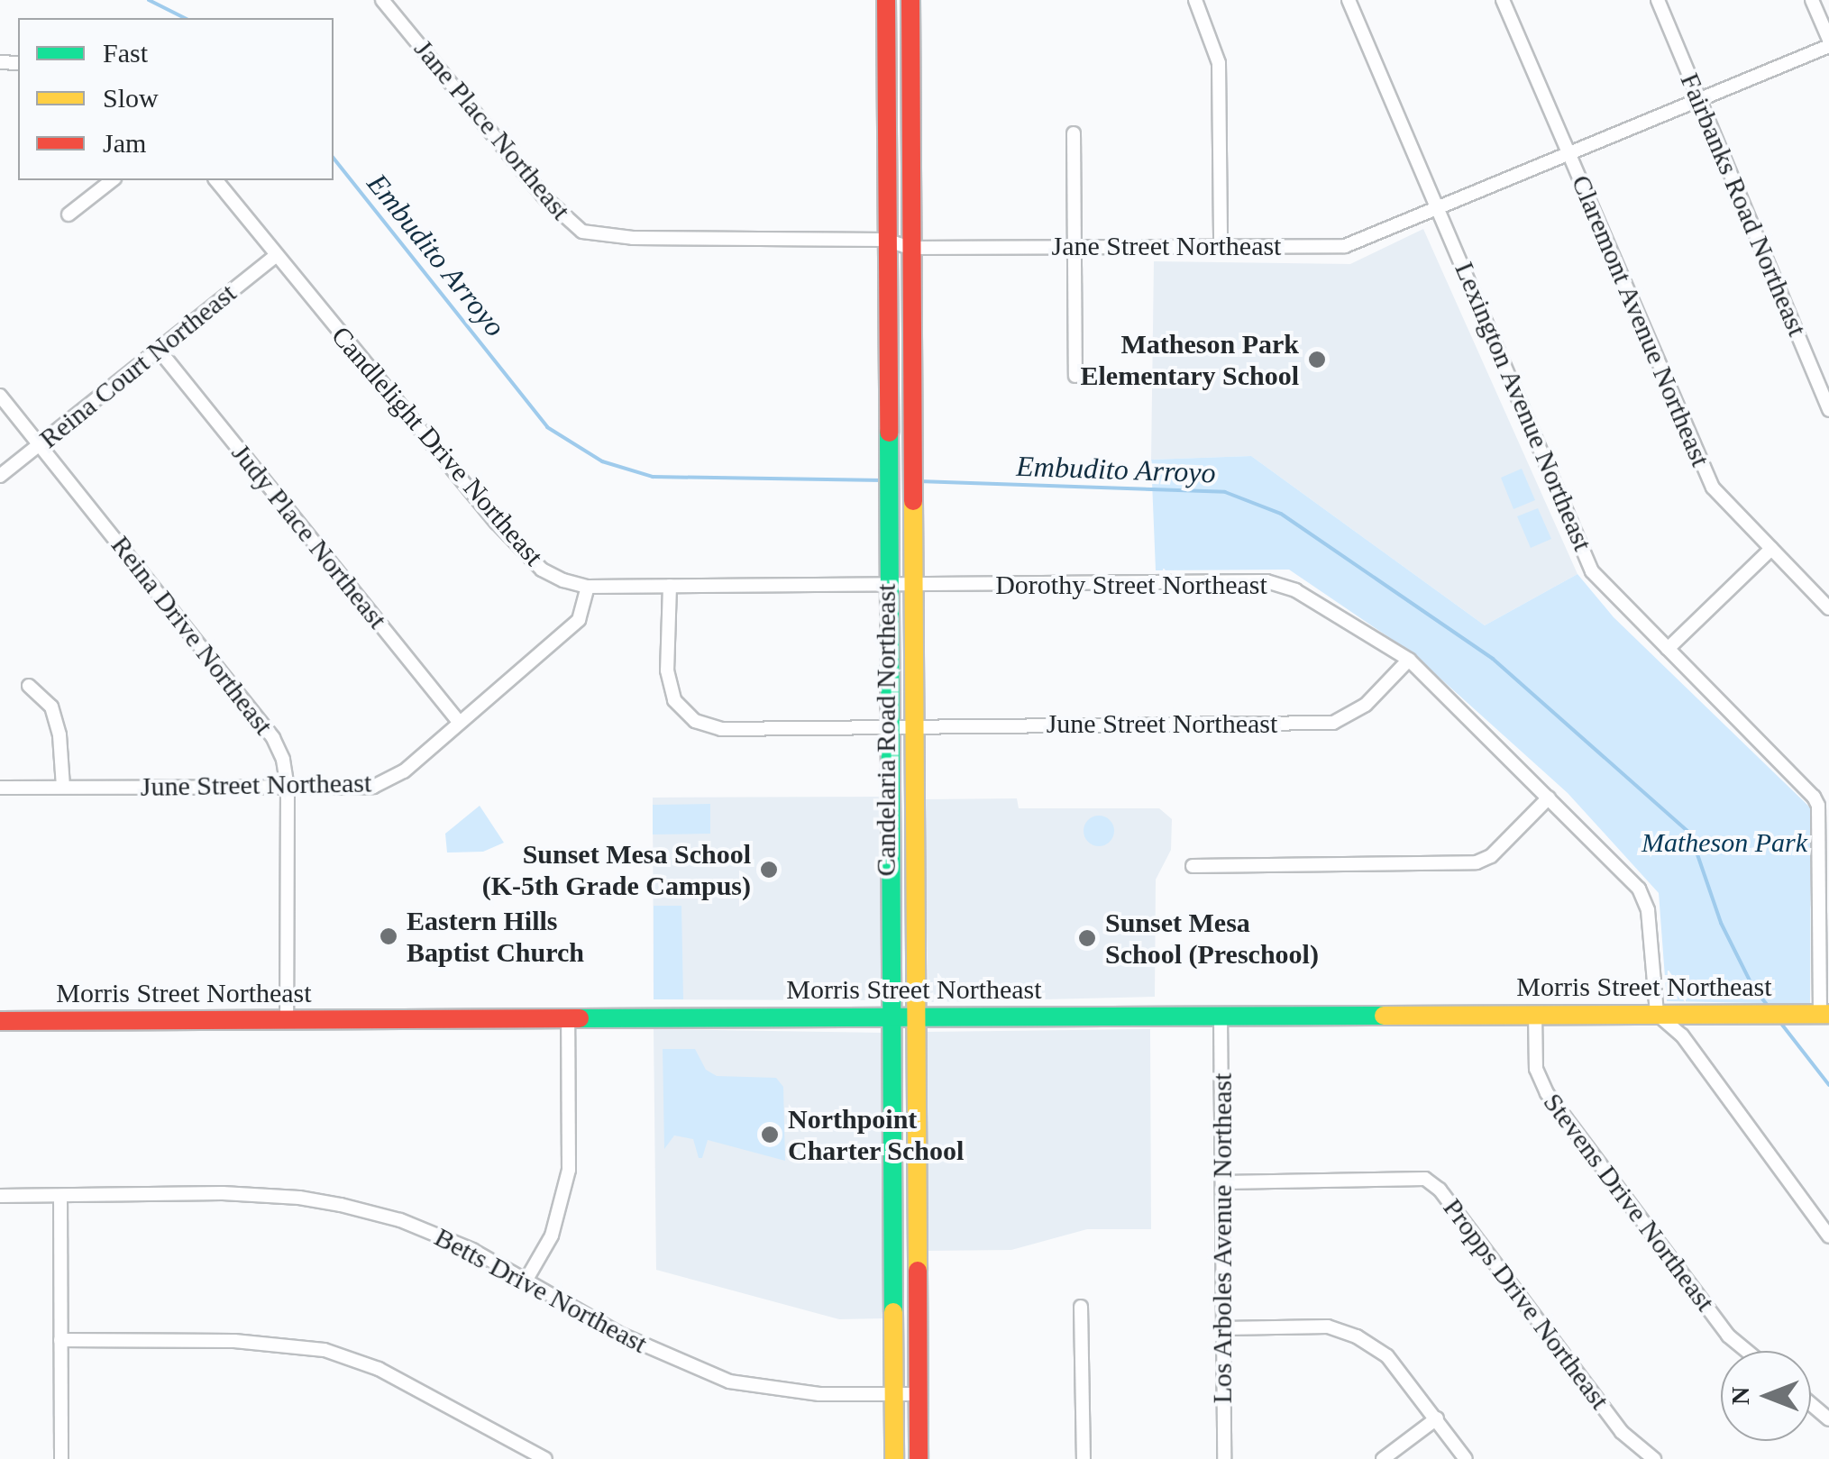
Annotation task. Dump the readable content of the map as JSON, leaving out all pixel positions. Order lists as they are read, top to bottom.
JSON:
{
  "streets": {
    "main road": ["Candelaria Road Northeast", "Morris Street Northeast"],
    "street": [
      "Jane Place Northeast",
      "Fairbanks Road Northeast",
      "Jane Street Northeast",
      "Claremont Avenue Northeast",
      "Reina Court Northeast",
      "Lexington Avenue Northeast",
      "Candlelight Drive Northeast",
      "Judy Place Northeast",
      "Dorothy Street Northeast",
      "Reina Drive Northeast",
      "June Street Northeast",
      "Stevens Drive Northeast",
      "Los Arboles Avenue Northeast",
      "Betts Drive Northeast",
      "Propps Drive Northeast"
    ]
  },
  "crossings": [
    ["Jane Place Northeast", "Jane Street Northeast"],
    ["Jane Place Northeast", "Candelaria Road Northeast"],
    ["Fairbanks Road Northeast", "Jane Street Northeast"],
    ["Jane Street Northeast", "Claremont Avenue Northeast"],
    ["Jane Street Northeast", "Lexington Avenue Northeast"],
    ["Jane Street Northeast", "Candelaria Road Northeast"],
    ["Reina Court Northeast", "Candlelight Drive Northeast"],
    ["Reina Court Northeast", "Judy Place Northeast"],
    ["Reina Court Northeast", "Reina Drive Northeast"],
    ["Lexington Avenue Northeast", "Morris Street Northeast"],
    ["Candlelight Drive Northeast", "Dorothy Street Northeast"],
    ["Candlelight Drive Northeast", "June Street Northeast"],
    ["Candlelight Drive Northeast", "Candelaria Road Northeast"],
    ["Judy Place Northeast", "June Street Northeast"],
    ["Dorothy Street Northeast", "June Street Northeast"],
    ["Dorothy Street Northeast", "Candelaria Road Northeast"],
    ["Reina Drive Northeast", "June Street Northeast"],
    ["Reina Drive Northeast", "Morris Street Northeast"],
    ["June Street Northeast", "Candelaria Road Northeast"],
    ["Candelaria Road Northeast", "Morris Street Northeast"],
    ["Candelaria Road Northeast", "Betts Drive Northeast"],
    ["Morris Street Northeast", "Stevens Drive Northeast"],
    ["Morris Street Northeast", "Los Arboles Avenue Northeast"],
    ["Los Arboles Avenue Northeast", "Propps Drive Northeast"]
  ],
  "water": ["Embudito Arroyo"],
  "parks": ["Matheson Park"],
  "places": [
    "Matheson Park Elementary School",
    "Sunset Mesa School (K-5th Grade Campus)",
    "Eastern Hills Baptist Church",
    "Sunset Mesa School (Preschool)",
    "Northpoint Charter School"
  ],
  "legend": ["Fast", "Slow", "Jam"],
  "north": "left"
}
